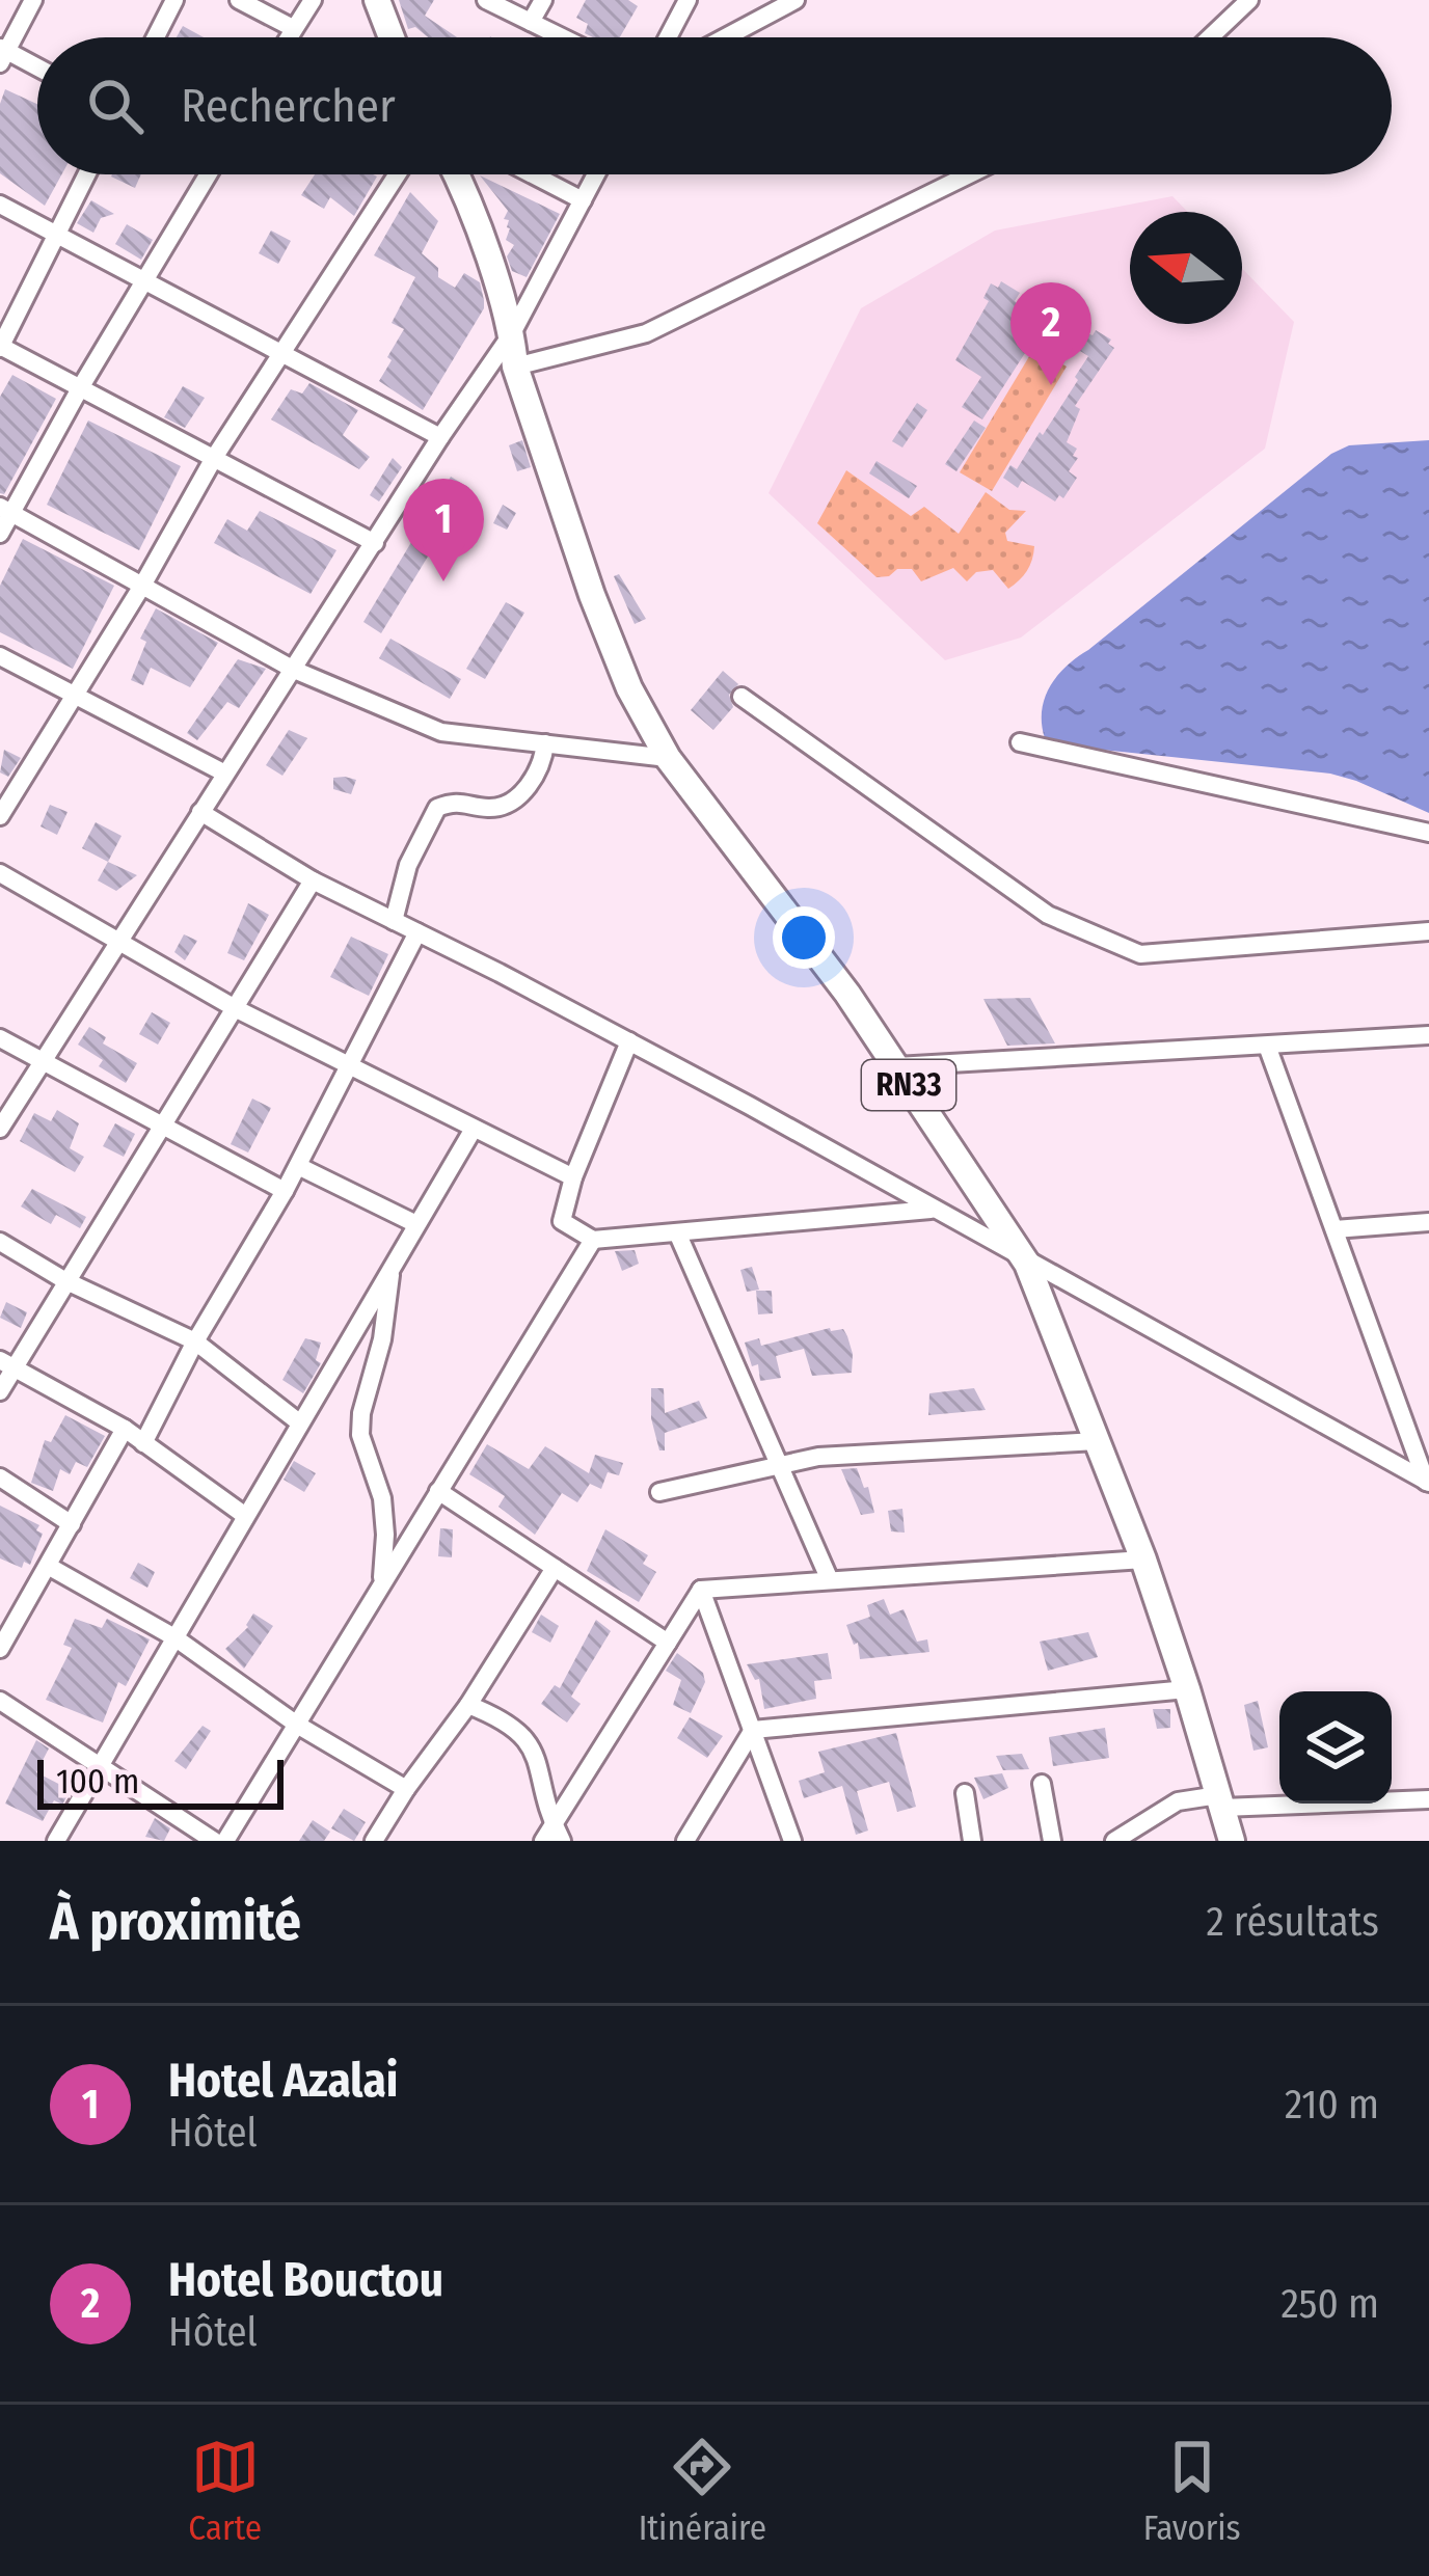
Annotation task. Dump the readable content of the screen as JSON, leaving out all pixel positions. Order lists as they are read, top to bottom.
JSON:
{
  "streets": {
    "main road": ["RN33"]
  },
  "scale_bar": "100 m",
  "north": "left",
  "page": {
    "search": "Rechercher",
    "pins": ["2", "1"],
    "scale": "100 m",
    "heading": ["À proximité", "2 résultats"],
    "list": [
      {
        "mark": "1",
        "name": "Hotel Azalai",
        "note": "Hôtel",
        "value": "210 m"
      },
      {
        "mark": "2",
        "name": "Hotel Bouctou",
        "note": "Hôtel",
        "value": "250 m"
      }
    ],
    "nav": ["Carte", "Itinéraire", "Favoris"]
  }
}
